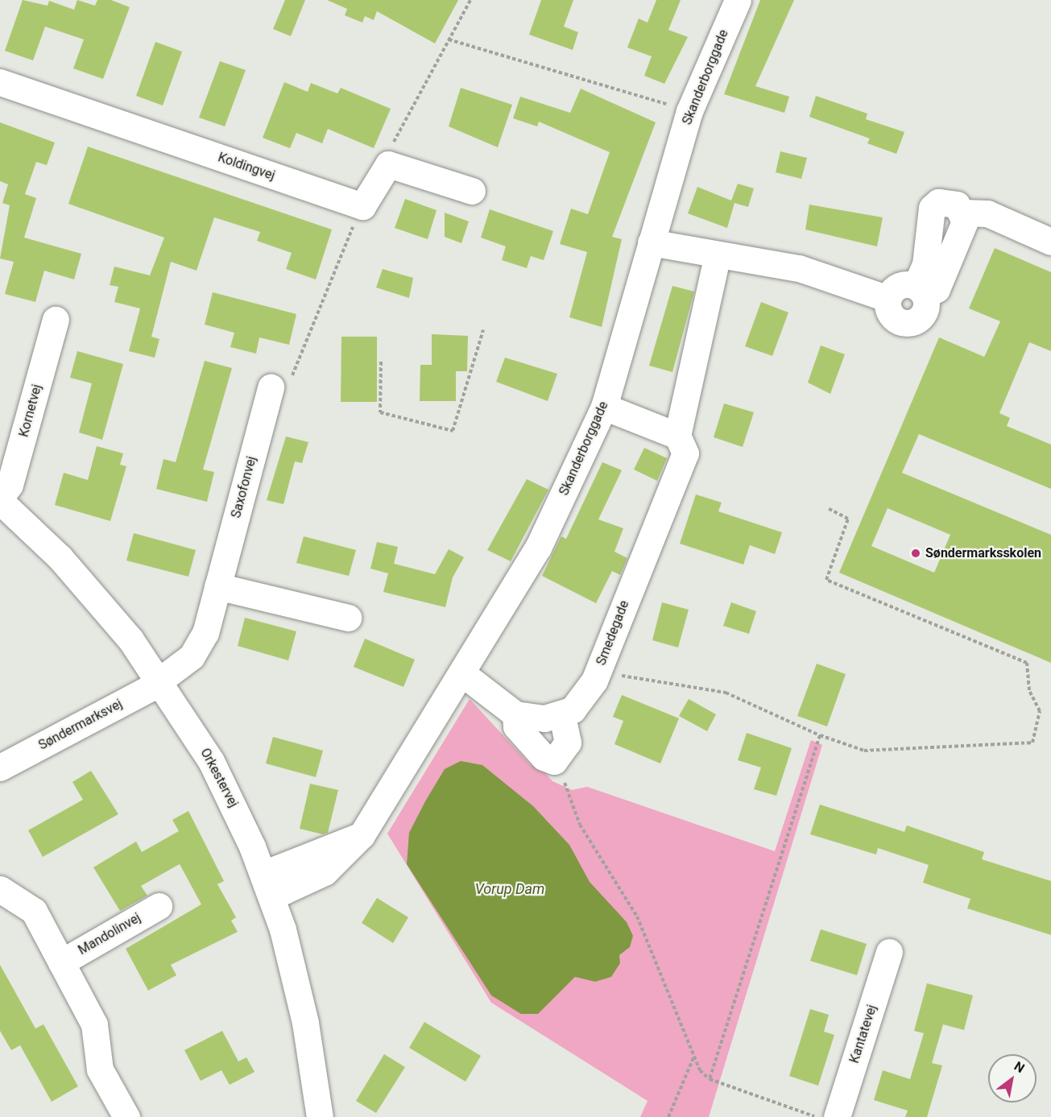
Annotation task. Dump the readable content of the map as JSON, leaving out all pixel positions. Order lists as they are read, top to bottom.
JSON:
{
  "streets": {
    "street": [
      "Skanderborggade",
      "Koldingvej",
      "Kornetvej",
      "Saxofonvej",
      "Smedegade",
      "Søndermarksvej",
      "Orkestervej",
      "Mandolinvej",
      "Kantatevej"
    ]
  },
  "crossings": [
    ["Skanderborggade", "Orkestervej"],
    ["Kornetvej", "Orkestervej"],
    ["Saxofonvej", "Søndermarksvej"],
    ["Saxofonvej", "Orkestervej"],
    ["Søndermarksvej", "Orkestervej"]
  ],
  "water": ["Vorup Dam"],
  "places": ["Søndermarksskolen"],
  "north": "top right"
}
